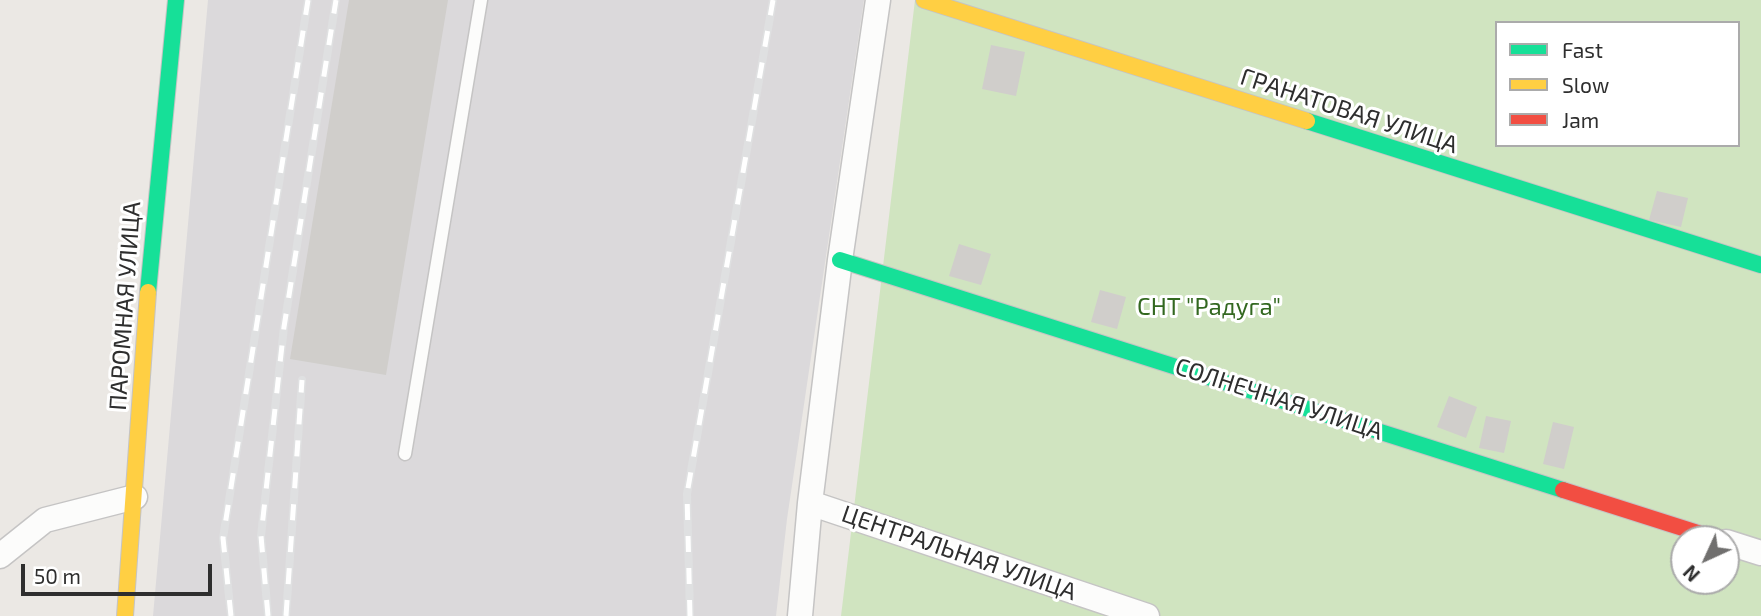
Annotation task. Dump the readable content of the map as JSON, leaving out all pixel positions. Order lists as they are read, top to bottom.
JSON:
{
  "streets": {
    "street": [
      "ГРАНАТОВАЯ УЛИЦА",
      "ПАРОМНАЯ УЛИЦА",
      "СОЛНЕЧНАЯ УЛИЦА",
      "ЦЕНТРАЛЬНАЯ УЛИЦА"
    ]
  },
  "parks": ["СНТ \"Радуга\""],
  "legend": ["Fast", "Slow", "Jam"],
  "scale_bar": "50 m",
  "north": "bottom left"
}
